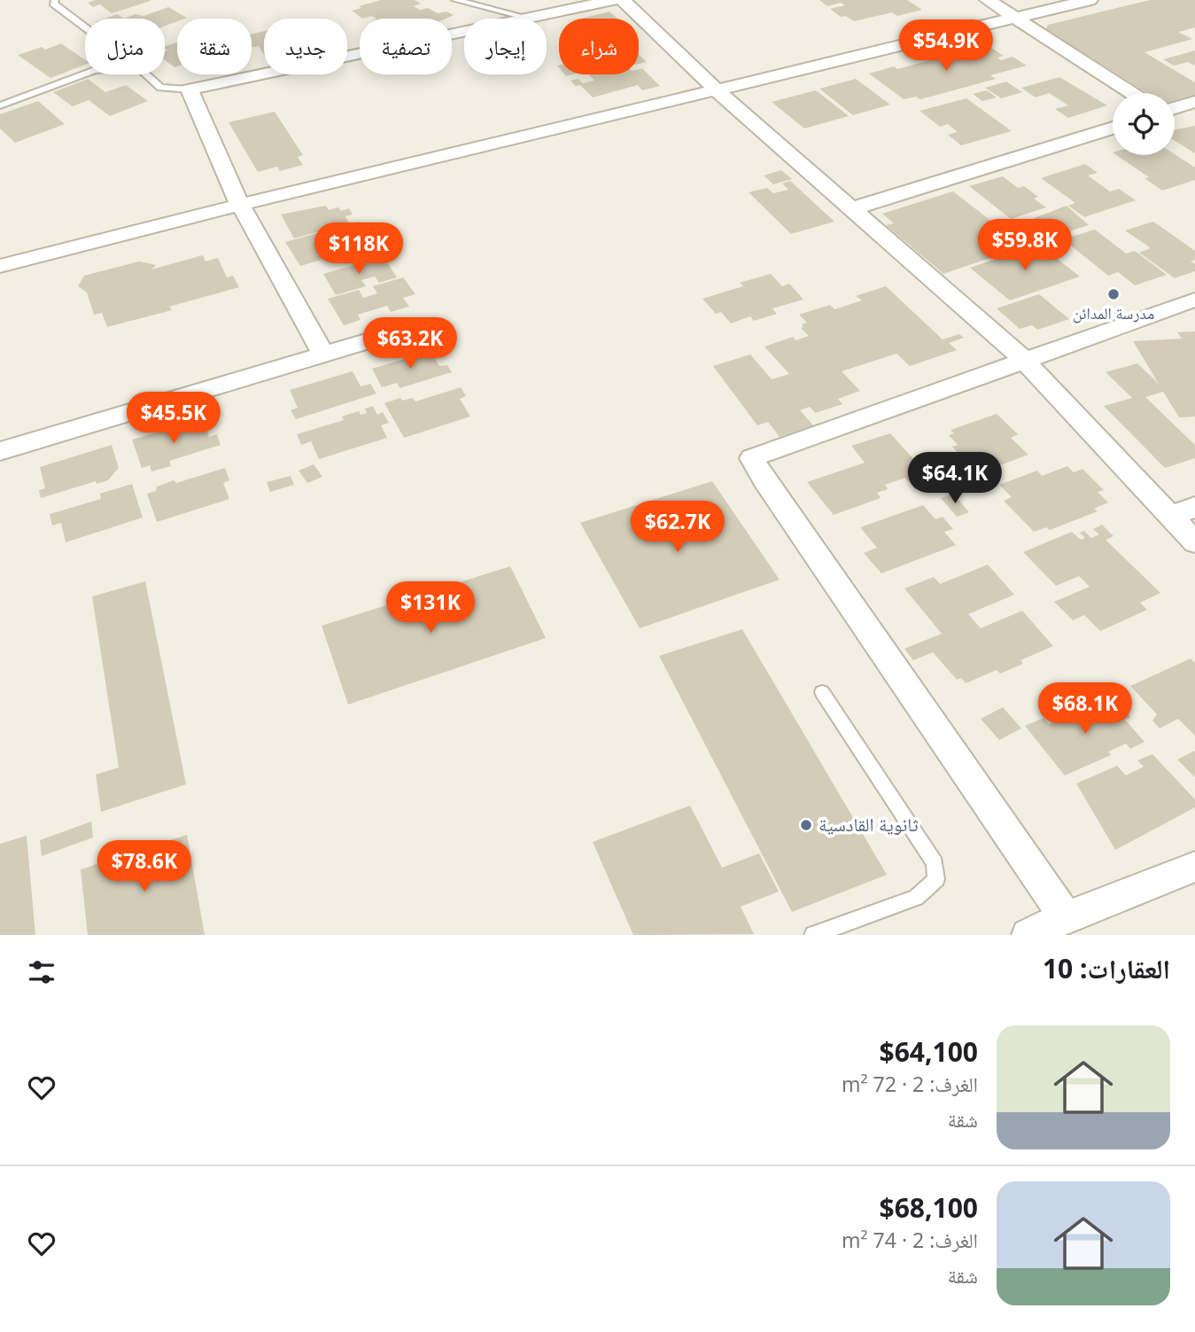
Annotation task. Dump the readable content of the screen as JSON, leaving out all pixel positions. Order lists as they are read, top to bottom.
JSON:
{
  "places": ["مدرسة المدائن", "ثانوية القادسية"],
  "page": {
    "chip": [
      "شراء",
      "إيجار",
      "تصفية",
      "جديد",
      "شقة",
      "منزل"
    ],
    "price": [
      "$54.9K",
      "$59.8K",
      "$118K",
      "$63.2K",
      "$45.5K",
      "$64.1K",
      "$62.7K",
      "$131K",
      "$68.1K",
      "$78.6K"
    ],
    "heading": "العقارات: 10",
    "list": [
      {
        "name": "$64,100",
        "note": "الغرف: 2 · 72 m² · شقة"
      },
      {
        "name": "$68,100",
        "note": "الغرف: 2 · 74 m² · شقة"
      }
    ]
  }
}
